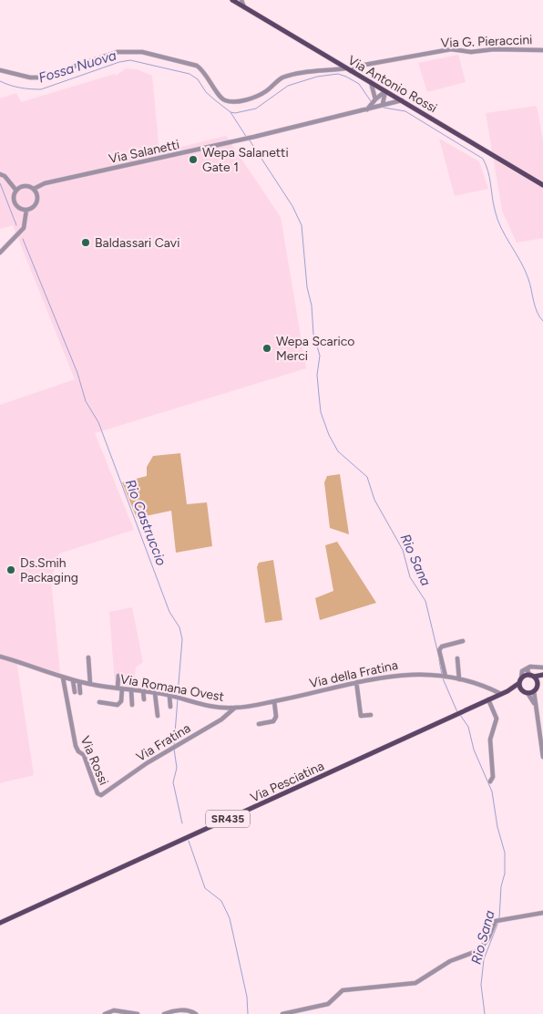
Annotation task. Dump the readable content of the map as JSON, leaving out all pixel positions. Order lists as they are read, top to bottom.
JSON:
{
  "streets": {
    "main road": ["Via Antonio Rossi", "Via Pesciatina", "SR435"],
    "street": [
      "Via G. Pieraccini",
      "Via Salanetti",
      "Via della Fratina",
      "Via Romana Ovest",
      "Via Fratina",
      "Via Rossi"
    ]
  },
  "crossings": [
    ["Via G. Pieraccini", "Via Antonio Rossi"],
    ["Via Antonio Rossi", "Via Salanetti"],
    ["Via della Fratina", "Via Romana Ovest"],
    ["Via della Fratina", "Via Fratina"],
    ["Via della Fratina", "Via Pesciatina"],
    ["Via Romana Ovest", "Via Fratina"],
    ["Via Romana Ovest", "Via Rossi"],
    ["Via Fratina", "Via Rossi"]
  ],
  "water": ["Fossa Nuova", "Rio Castruccio", "Rio Sana"],
  "places": [
    "Wepa Salanetti Gate 1",
    "Baldassari Cavi",
    "Wepa Scarico Merci",
    "Ds.Smih Packaging"
  ]
}
